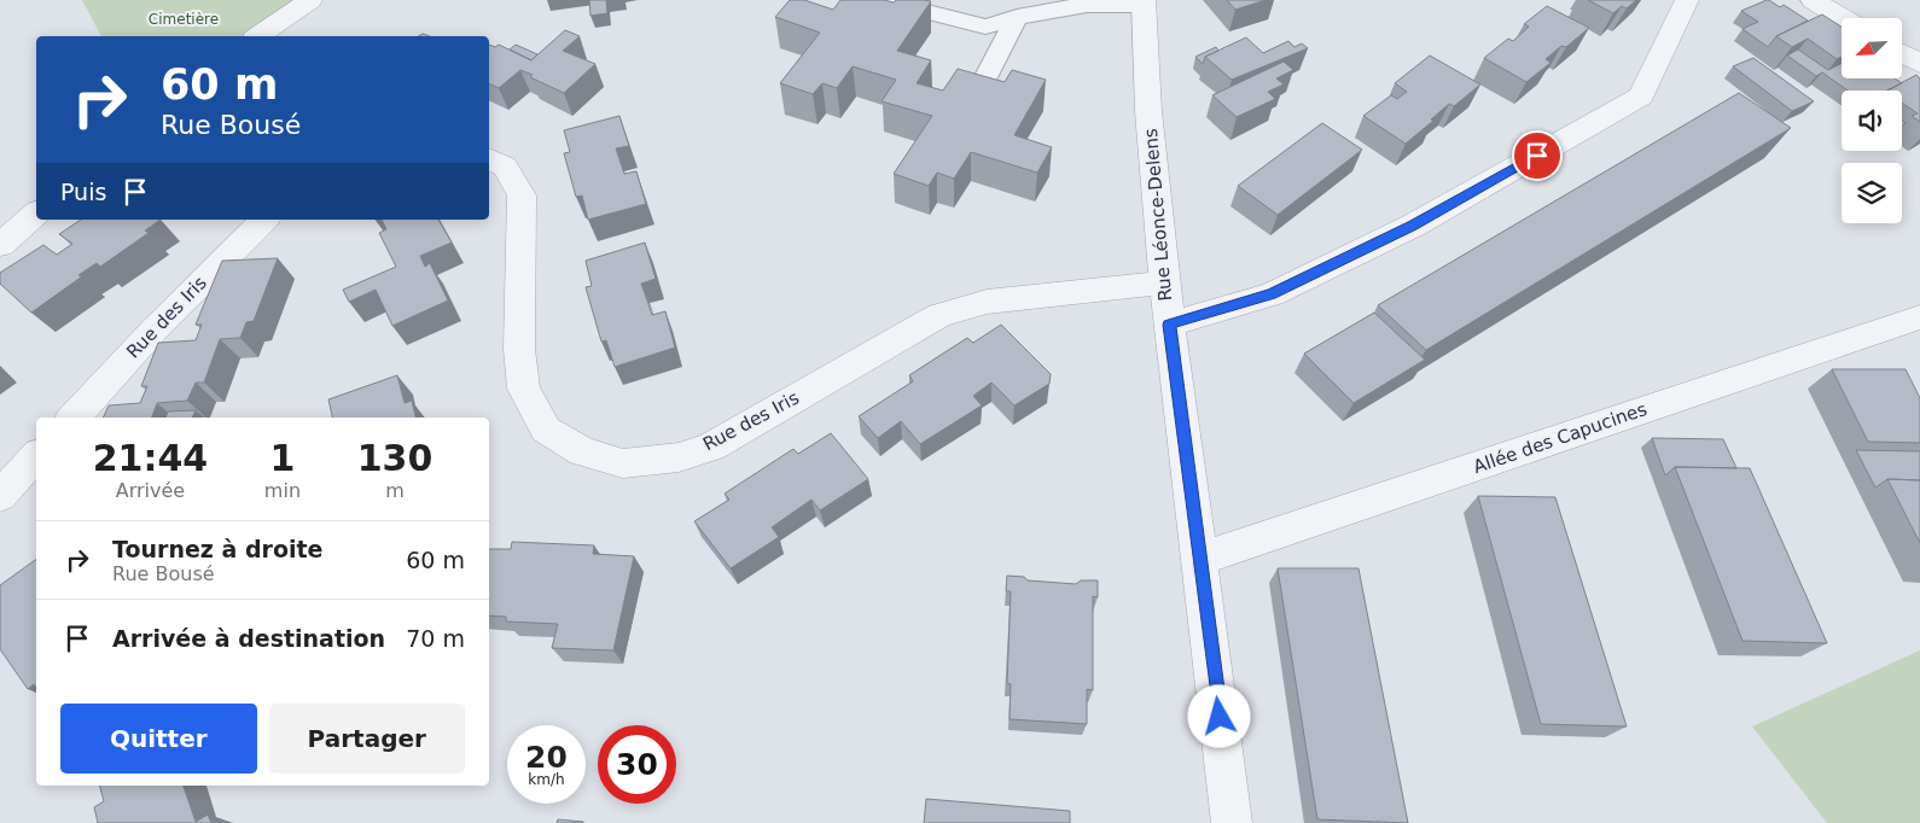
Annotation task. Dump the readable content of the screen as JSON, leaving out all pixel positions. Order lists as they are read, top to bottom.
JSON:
{
  "streets": {
    "street": ["Rue Léonce-Delens", "Rue des Iris", "Allée des Capucines"]
  },
  "crossings": [
    ["Rue Léonce-Delens", "Rue des Iris"],
    ["Rue Léonce-Delens", "Allée des Capucines"]
  ],
  "parks": ["Cimetière"],
  "north": "bottom left",
  "page": {
    "turn": ["60 m", "Rue Bousé"],
    "then": "Puis",
    "eta": [
      "21:44",
      "Arrivée",
      "1",
      "min",
      "130",
      "m"
    ],
    "list": [
      {
        "name": "Tournez à droite",
        "note": "Rue Bousé",
        "value": "60 m"
      },
      {
        "name": "Arrivée à destination",
        "value": "70 m"
      }
    ],
    "buttons": ["Quitter", "Partager"],
    "speed": "20 km/h",
    "limit": "30"
  }
}
